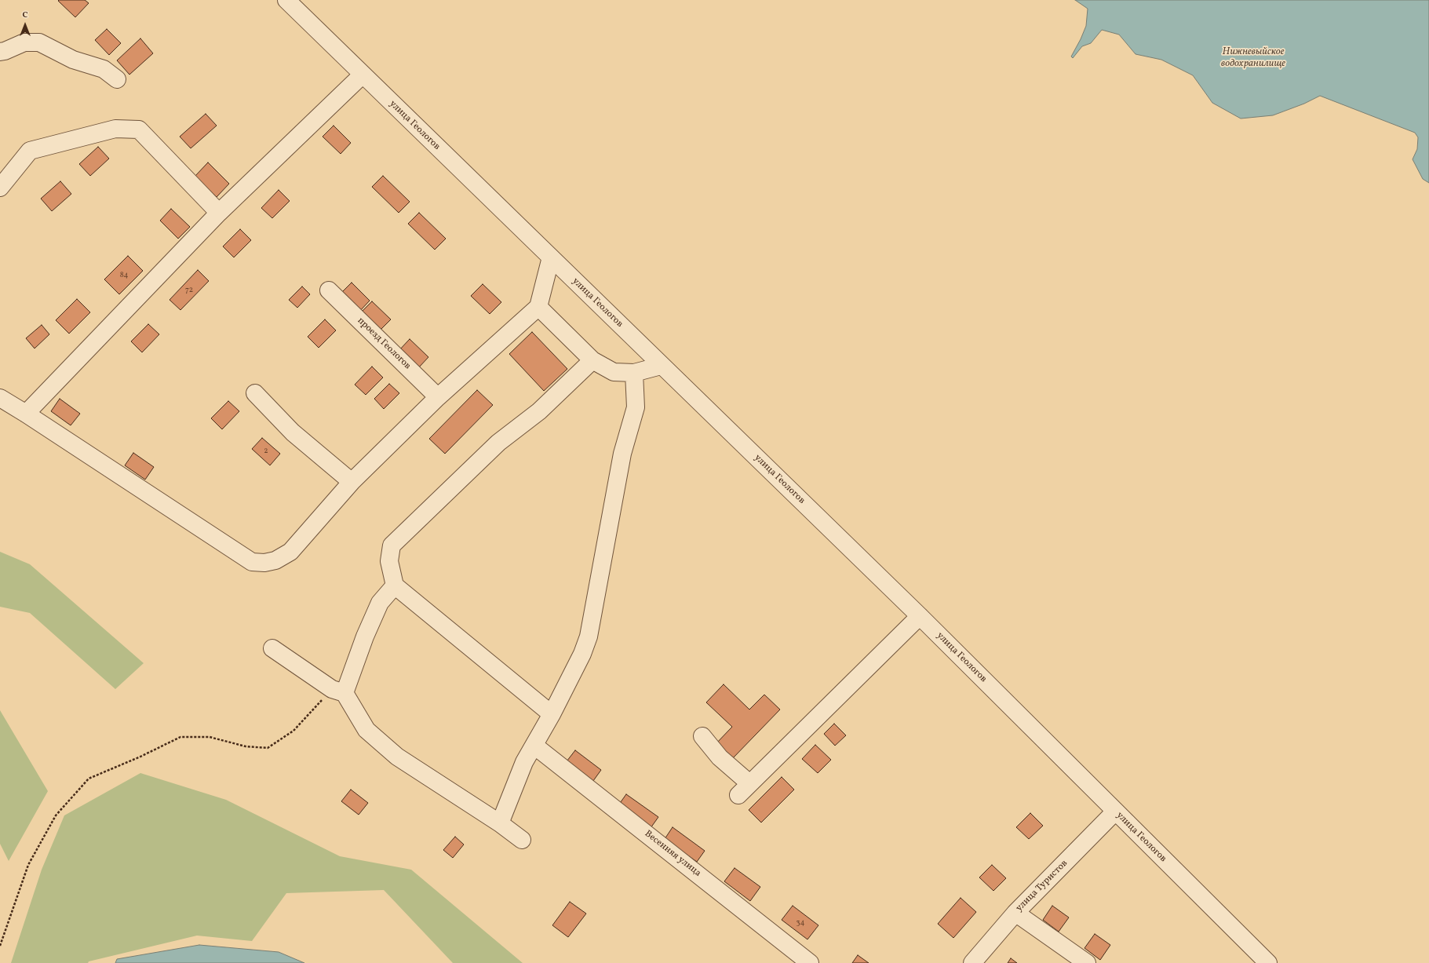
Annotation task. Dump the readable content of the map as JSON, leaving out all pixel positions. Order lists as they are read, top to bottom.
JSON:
{
  "streets": {
    "street": [
      "улица Геологов",
      "проезд Геологов",
      "Весенняя улица",
      "улица Туристов"
    ]
  },
  "crossings": [
    ["улица Геологов", "улица Туристов"]
  ],
  "water": ["Нижневыйское водохранилище"],
  "house_numbers": [
    "84",
    "72",
    "2",
    "34"
  ],
  "north": "top"
}
